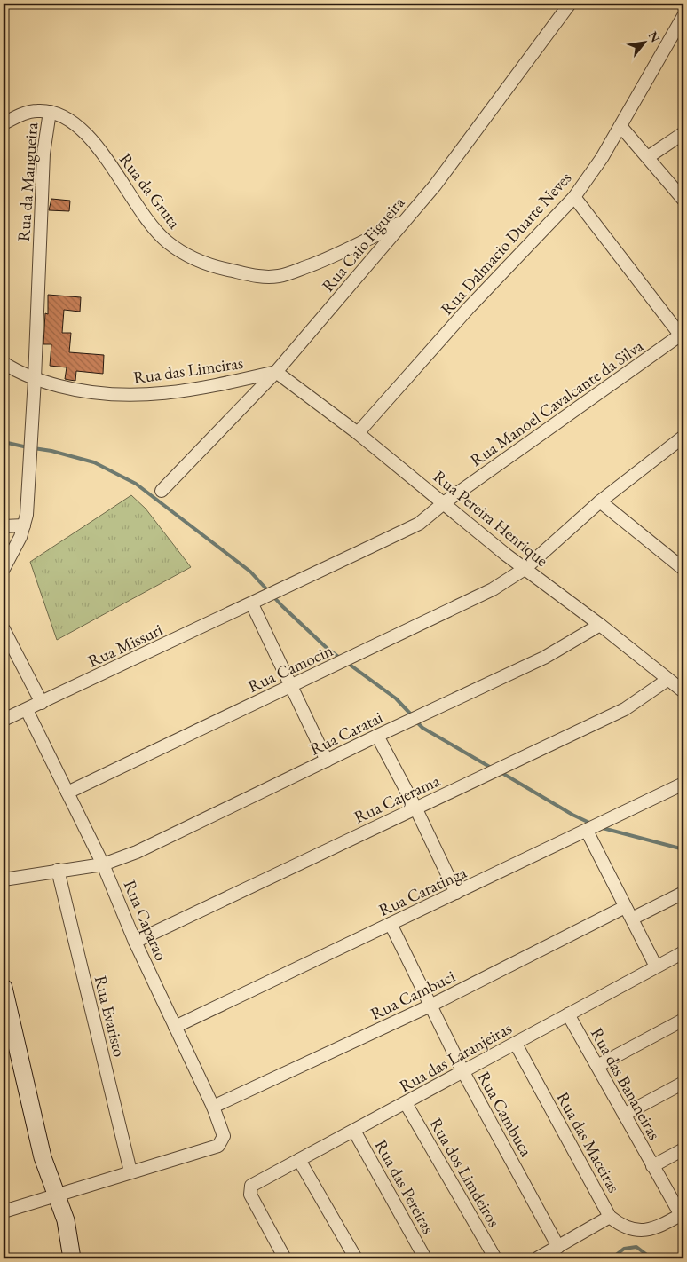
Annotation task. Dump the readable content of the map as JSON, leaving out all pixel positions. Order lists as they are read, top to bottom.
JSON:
{
  "streets": {
    "street": [
      "Rua da Mangueira",
      "Rua da Gruta",
      "Rua Dalmacio Duarte Neves",
      "Rua Caio Figueira",
      "Rua das Limeiras",
      "Rua Manoel Cavalcante da Silva",
      "Rua Pereira Henrique",
      "Rua Missuri",
      "Rua Camocin",
      "Rua Caratai",
      "Rua Cajerama",
      "Rua Caratinga",
      "Rua Caparao",
      "Rua Cambuci",
      "Rua Evaristo",
      "Rua das Laranjeiras",
      "Rua das Bananeiras",
      "Rua Cambuca",
      "Rua das Maceiras",
      "Rua dos Limdeiros",
      "Rua das Pereiras"
    ]
  },
  "crossings": [
    ["Rua da Mangueira", "Rua da Gruta"],
    ["Rua da Mangueira", "Rua das Limeiras"],
    ["Rua da Gruta", "Rua Caio Figueira"],
    ["Rua Dalmacio Duarte Neves", "Rua Pereira Henrique"],
    ["Rua Caio Figueira", "Rua das Limeiras"],
    ["Rua Caio Figueira", "Rua Pereira Henrique"],
    ["Rua das Limeiras", "Rua Pereira Henrique"],
    ["Rua Manoel Cavalcante da Silva", "Rua Pereira Henrique"],
    ["Rua Manoel Cavalcante da Silva", "Rua Missuri"],
    ["Rua Pereira Henrique", "Rua Camocin"],
    ["Rua Pereira Henrique", "Rua Caratai"],
    ["Rua Pereira Henrique", "Rua Cajerama"],
    ["Rua Missuri", "Rua Caparao"],
    ["Rua Camocin", "Rua Caparao"],
    ["Rua Caratai", "Rua Caparao"],
    ["Rua Caratai", "Rua Evaristo"],
    ["Rua Cajerama", "Rua Caparao"],
    ["Rua Caratinga", "Rua Caparao"],
    ["Rua Caratinga", "Rua Cambuca"],
    ["Rua Caparao", "Rua Cambuci"],
    ["Rua Caparao", "Rua Evaristo"],
    ["Rua Cambuci", "Rua Cambuca"],
    ["Rua das Laranjeiras", "Rua das Bananeiras"],
    ["Rua das Laranjeiras", "Rua Cambuca"],
    ["Rua das Laranjeiras", "Rua das Maceiras"],
    ["Rua das Laranjeiras", "Rua dos Limdeiros"],
    ["Rua das Laranjeiras", "Rua das Pereiras"],
    ["Rua das Bananeiras", "Rua das Maceiras"]
  ],
  "north": "top right"
}
